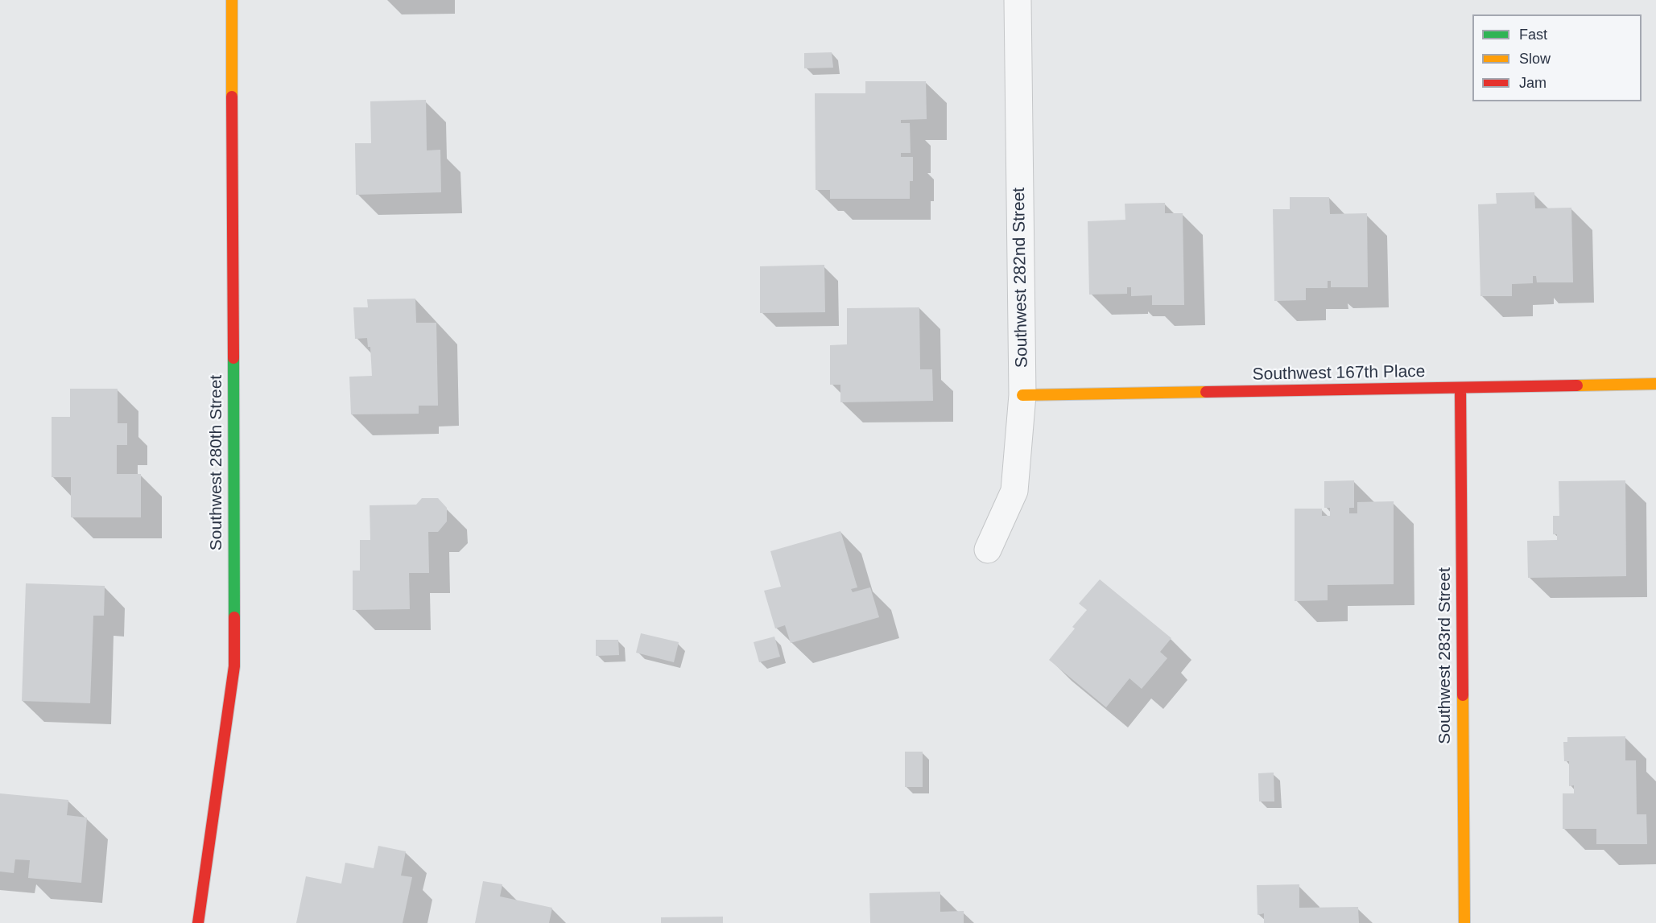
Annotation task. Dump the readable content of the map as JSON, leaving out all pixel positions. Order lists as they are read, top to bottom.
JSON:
{
  "streets": {
    "street": [
      "Southwest 282nd Street",
      "Southwest 167th Place",
      "Southwest 280th Street",
      "Southwest 283rd Street"
    ]
  },
  "crossings": [
    ["Southwest 282nd Street", "Southwest 167th Place"],
    ["Southwest 167th Place", "Southwest 283rd Street"]
  ],
  "legend": ["Fast", "Slow", "Jam"]
}
